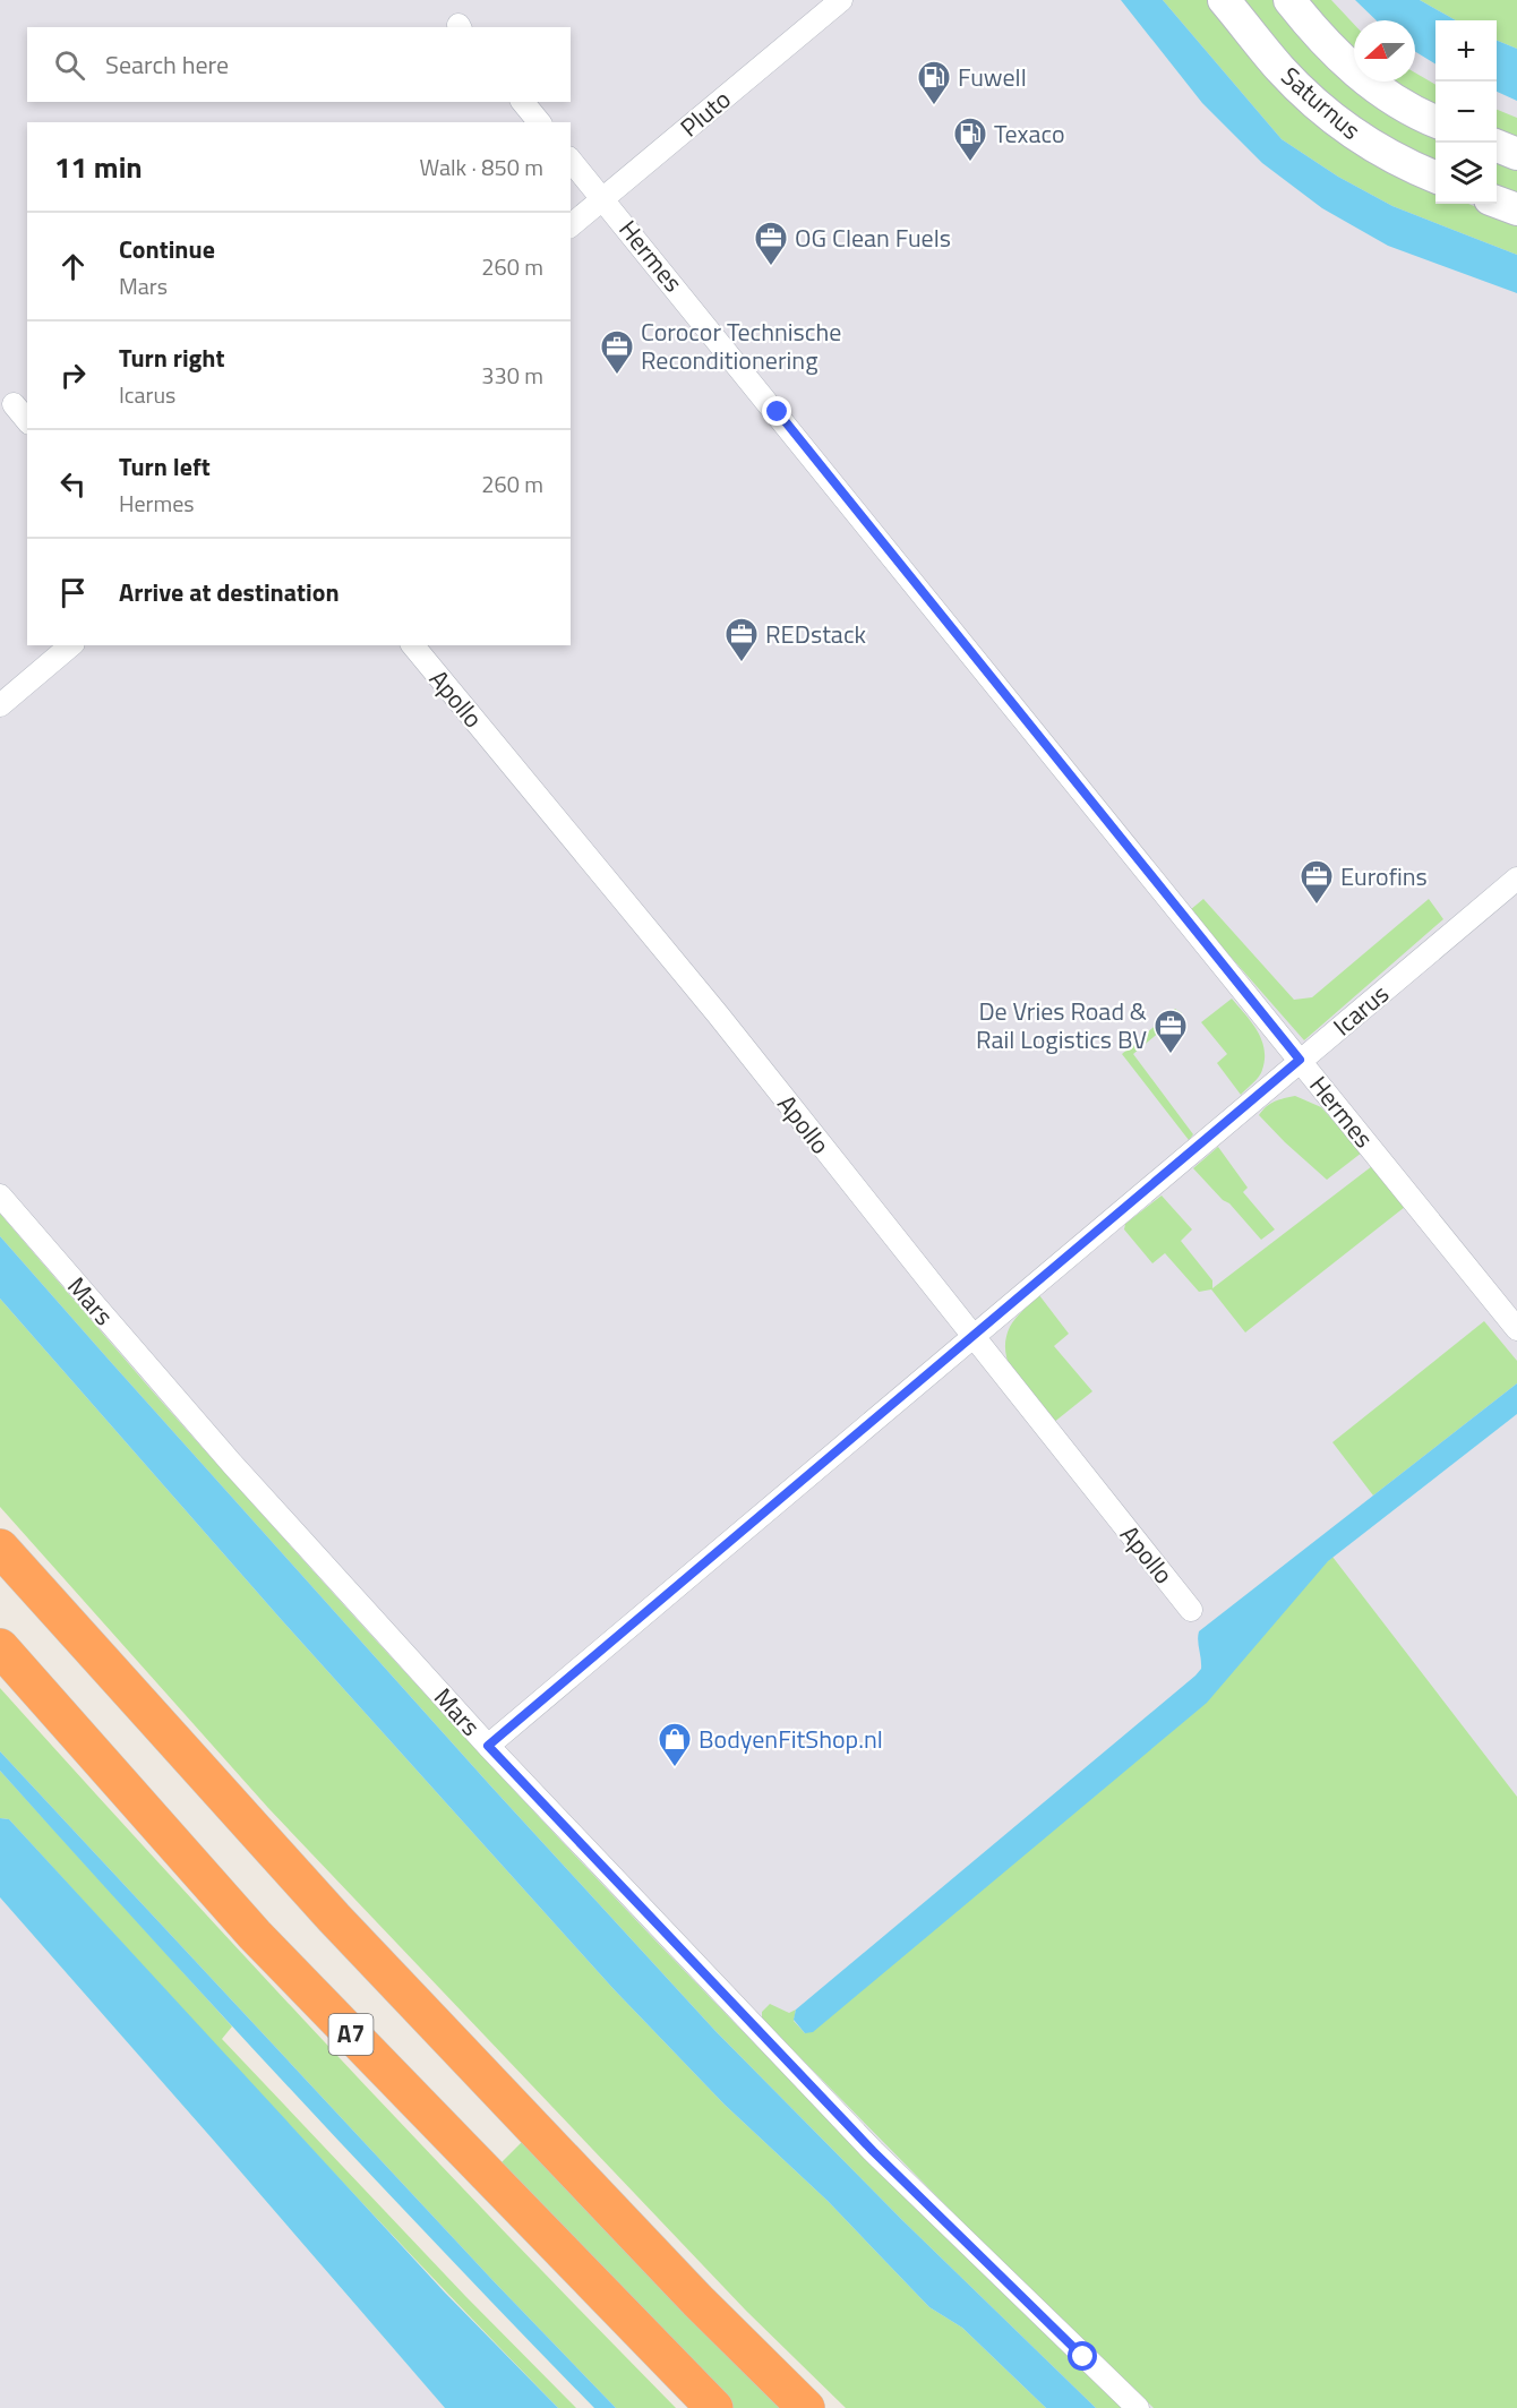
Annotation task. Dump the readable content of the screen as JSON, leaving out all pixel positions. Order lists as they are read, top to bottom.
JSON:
{
  "streets": {
    "highway": ["A7"],
    "main road": ["Saturnus"],
    "street": [
      "Pluto",
      "Hermes",
      "Apollo",
      "Icarus",
      "Mars"
    ]
  },
  "crossings": [
    ["Pluto", "Hermes"],
    ["Hermes", "Icarus"],
    ["Apollo", "Icarus"],
    ["Icarus", "Mars"]
  ],
  "places": {
    "fuel station": ["Fuwell", "Texaco"],
    "office": [
      "OG Clean Fuels",
      "Corocor Technische Reconditionering",
      "REDstack",
      "Eurofins",
      "De Vries Road & Rail Logistics BV"
    ],
    "shop": ["BodyenFitShop.nl"]
  },
  "north": "left",
  "page": {
    "map_buttons": ["+", "−"],
    "search": "Search here",
    "heading": ["11 min", "Walk · 850 m"],
    "list": [
      ["Continue", "Mars", "260 m"],
      ["Turn right", "Icarus", "330 m"],
      ["Turn left", "Hermes", "260 m"],
      "Arrive at destination"
    ]
  }
}
